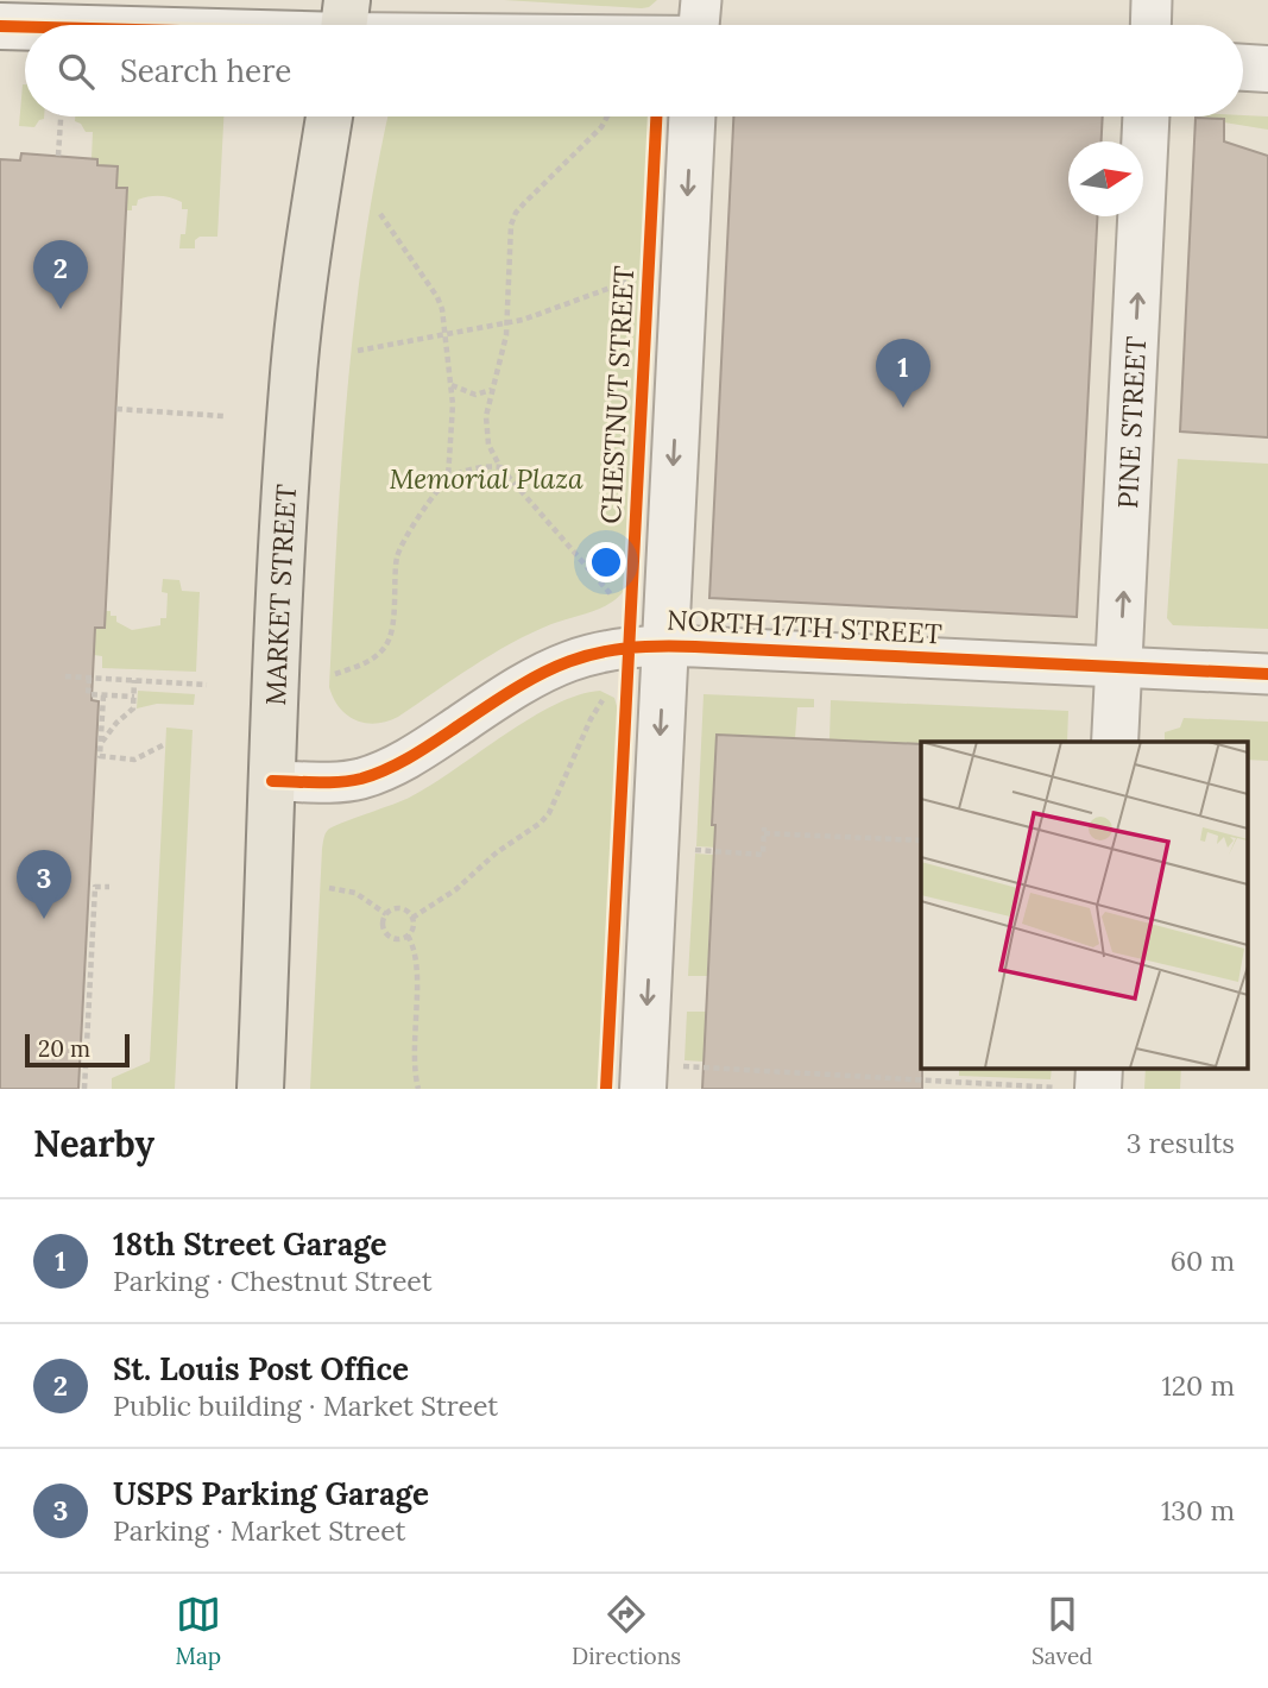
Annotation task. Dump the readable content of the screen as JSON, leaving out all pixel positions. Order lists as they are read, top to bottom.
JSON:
{
  "streets": {
    "main road": ["MARKET STREET"],
    "street": ["PINE STREET", "NORTH 17TH STREET"],
    "cycle path": ["CHESTNUT STREET"]
  },
  "crossings": [
    ["PINE STREET", "NORTH 17TH STREET"],
    ["MARKET STREET", "NORTH 17TH STREET"]
  ],
  "one_way": ["PINE STREET"],
  "parks": ["Memorial Plaza"],
  "scale_bar": "20 m",
  "north": "right",
  "page": {
    "search": "Search here",
    "pins": ["2", "1", "3"],
    "scale": "20 m",
    "heading": ["Nearby", "3 results"],
    "list": [
      {
        "mark": "1",
        "name": "18th Street Garage",
        "note": "Parking · Chestnut Street",
        "value": "60 m"
      },
      {
        "mark": "2",
        "name": "St. Louis Post Office",
        "note": "Public building · Market Street",
        "value": "120 m"
      },
      {
        "mark": "3",
        "name": "USPS Parking Garage",
        "note": "Parking · Market Street",
        "value": "130 m"
      }
    ],
    "nav": ["Map", "Directions", "Saved"]
  }
}
